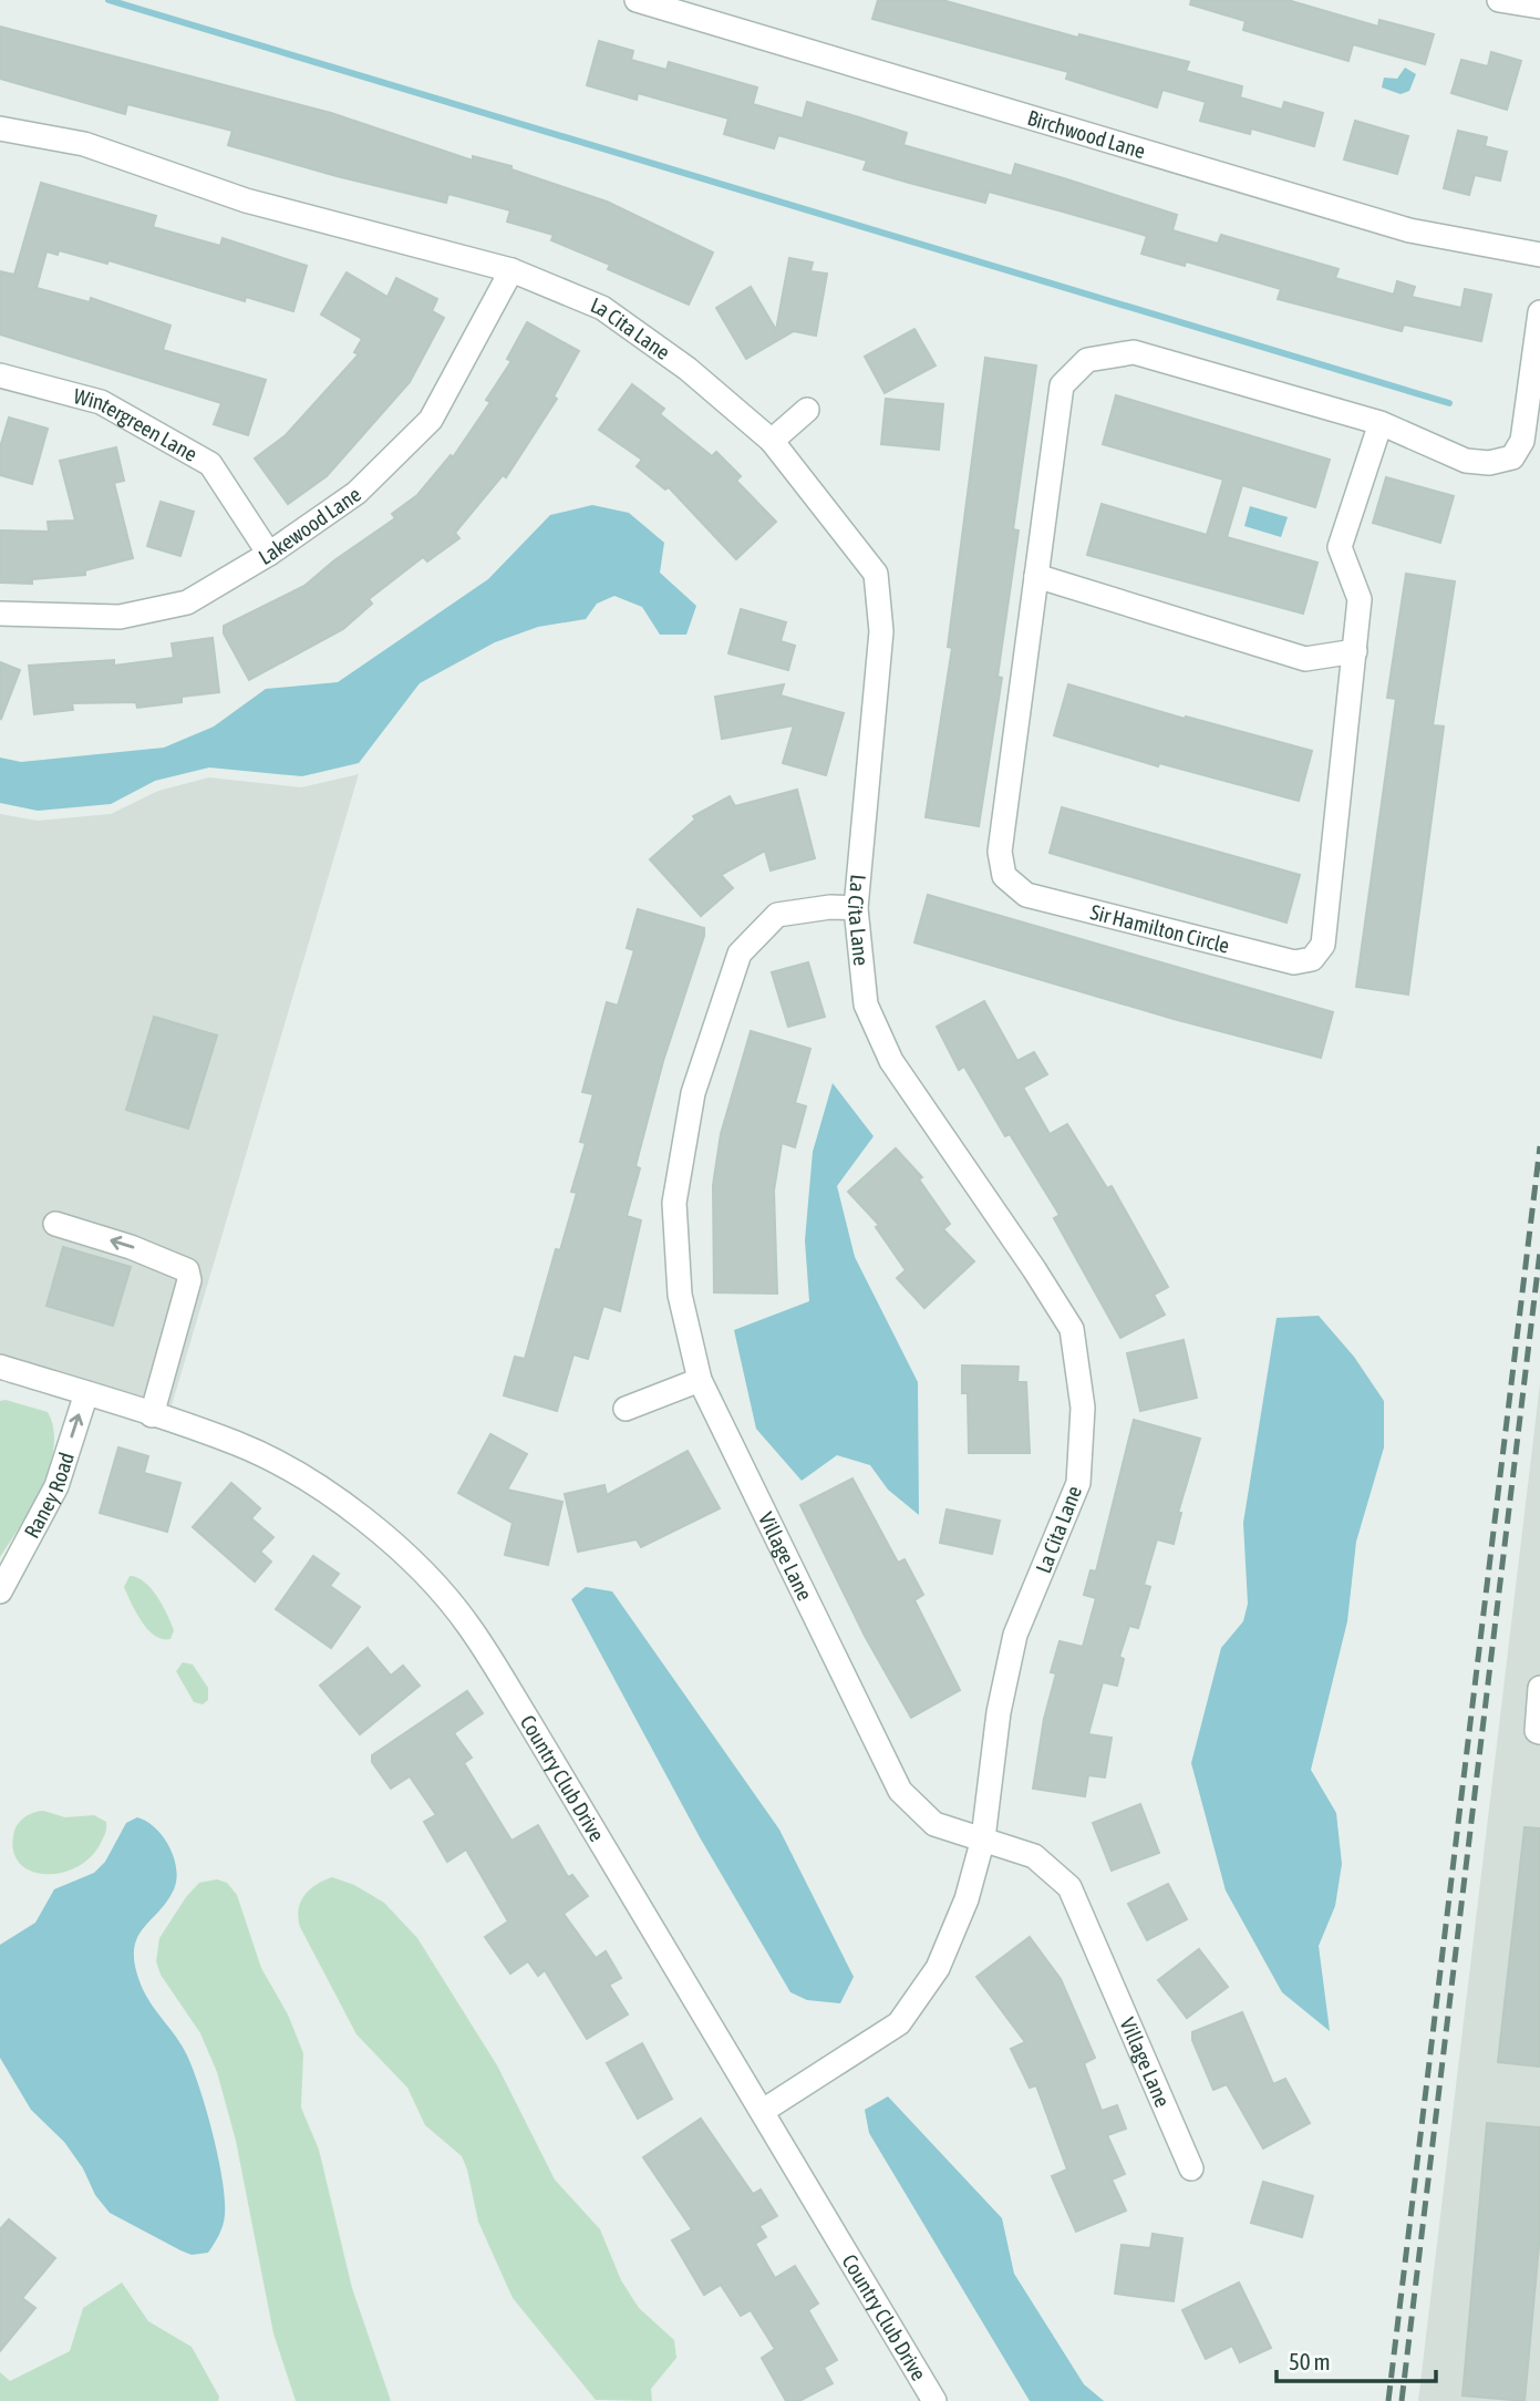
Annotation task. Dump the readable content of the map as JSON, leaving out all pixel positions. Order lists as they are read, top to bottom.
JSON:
{
  "streets": {
    "street": [
      "Birchwood Lane",
      "La Cita Lane",
      "Wintergreen Lane",
      "Lakewood Lane",
      "Sir Hamilton Circle",
      "Raney Road",
      "Village Lane",
      "Country Club Drive"
    ]
  },
  "crossings": [
    ["La Cita Lane", "Lakewood Lane"],
    ["La Cita Lane", "Village Lane"],
    ["La Cita Lane", "Country Club Drive"],
    ["Wintergreen Lane", "Lakewood Lane"],
    ["Raney Road", "Country Club Drive"]
  ],
  "one_way": ["Raney Road"],
  "scale_bar": "50 m"
}
